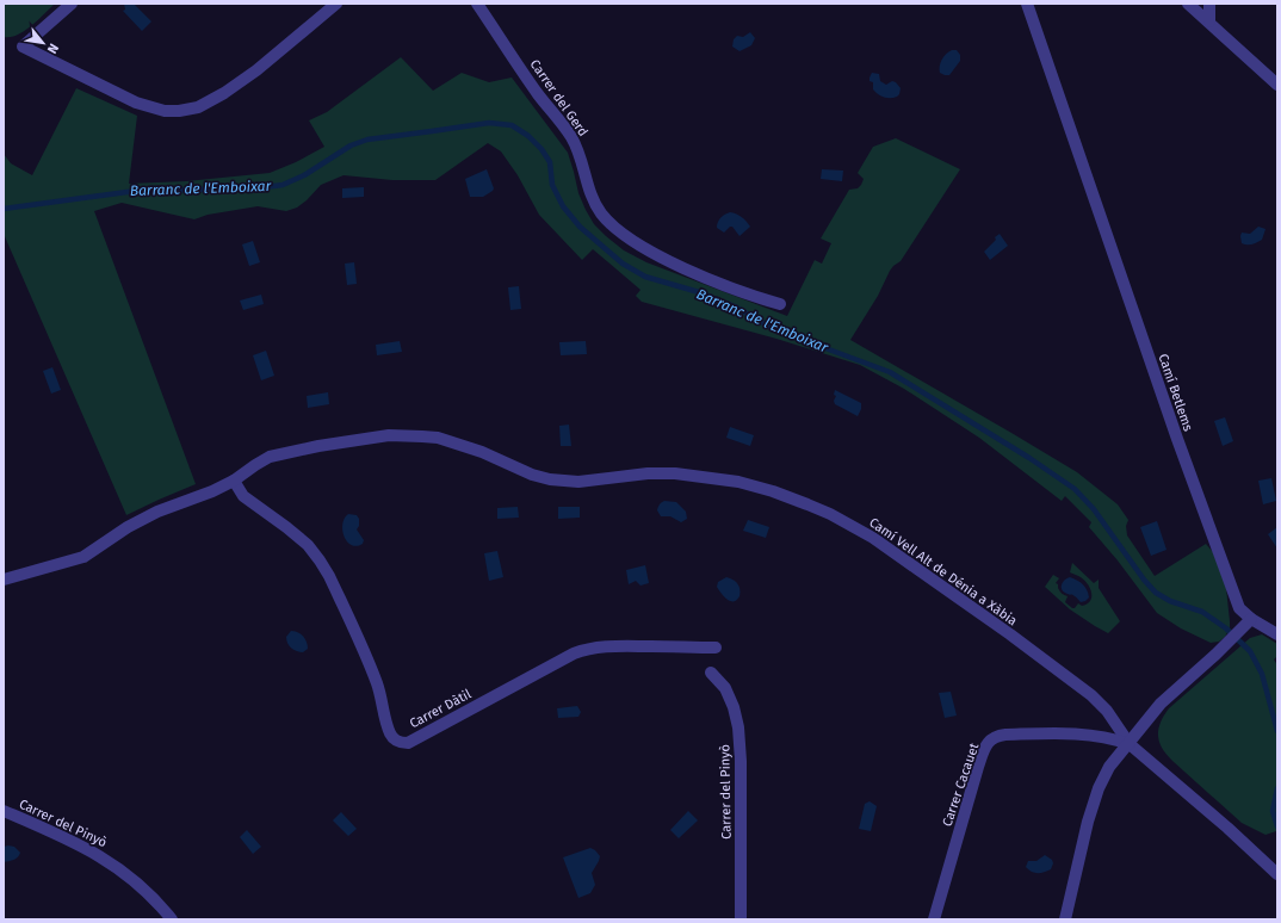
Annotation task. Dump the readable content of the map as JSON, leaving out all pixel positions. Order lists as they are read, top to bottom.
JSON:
{
  "streets": {
    "street": [
      "Carrer del Gerd",
      "Camí Betlems",
      "Camí Vell Alt de Dénia a Xàbia",
      "Carrer Dàtil",
      "Carrer Cacauet",
      "Carrer del Pinyò"
    ]
  },
  "crossings": [
    ["Camí Vell Alt de Dénia a Xàbia", "Carrer Dàtil"],
    ["Camí Vell Alt de Dénia a Xàbia", "Carrer Cacauet"]
  ],
  "water": ["Barranc de l'Emboixar"],
  "north": "bottom right"
}
